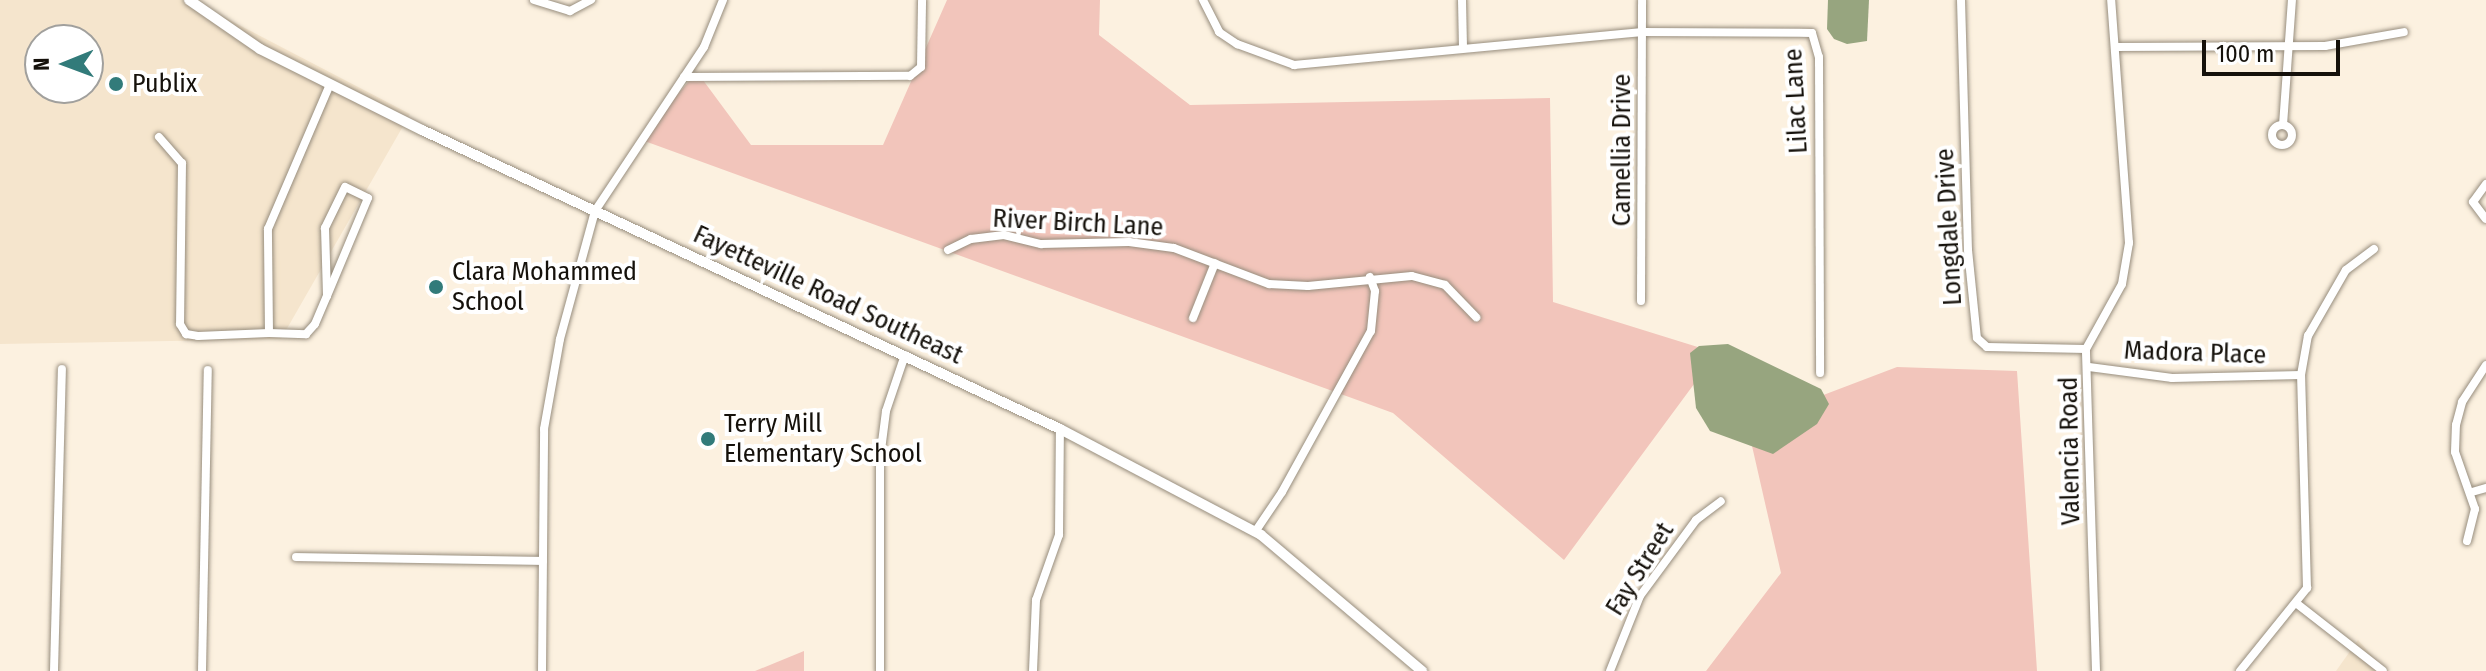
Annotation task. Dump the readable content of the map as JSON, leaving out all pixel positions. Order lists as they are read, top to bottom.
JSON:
{
  "streets": {
    "street": [
      "Lilac Lane",
      "Camellia Drive",
      "River Birch Lane",
      "Longdale Drive",
      "Fayetteville Road Southeast",
      "Madora Place",
      "Valencia Road",
      "Fay Street"
    ]
  },
  "crossings": [
    ["Lilac Lane", "Camellia Drive"],
    ["Longdale Drive", "Valencia Road"],
    ["Madora Place", "Valencia Road"]
  ],
  "places": ["Publix", "Clara Mohammed School", "Terry Mill Elementary School"],
  "scale_bar": "100 m",
  "north": "left"
}
